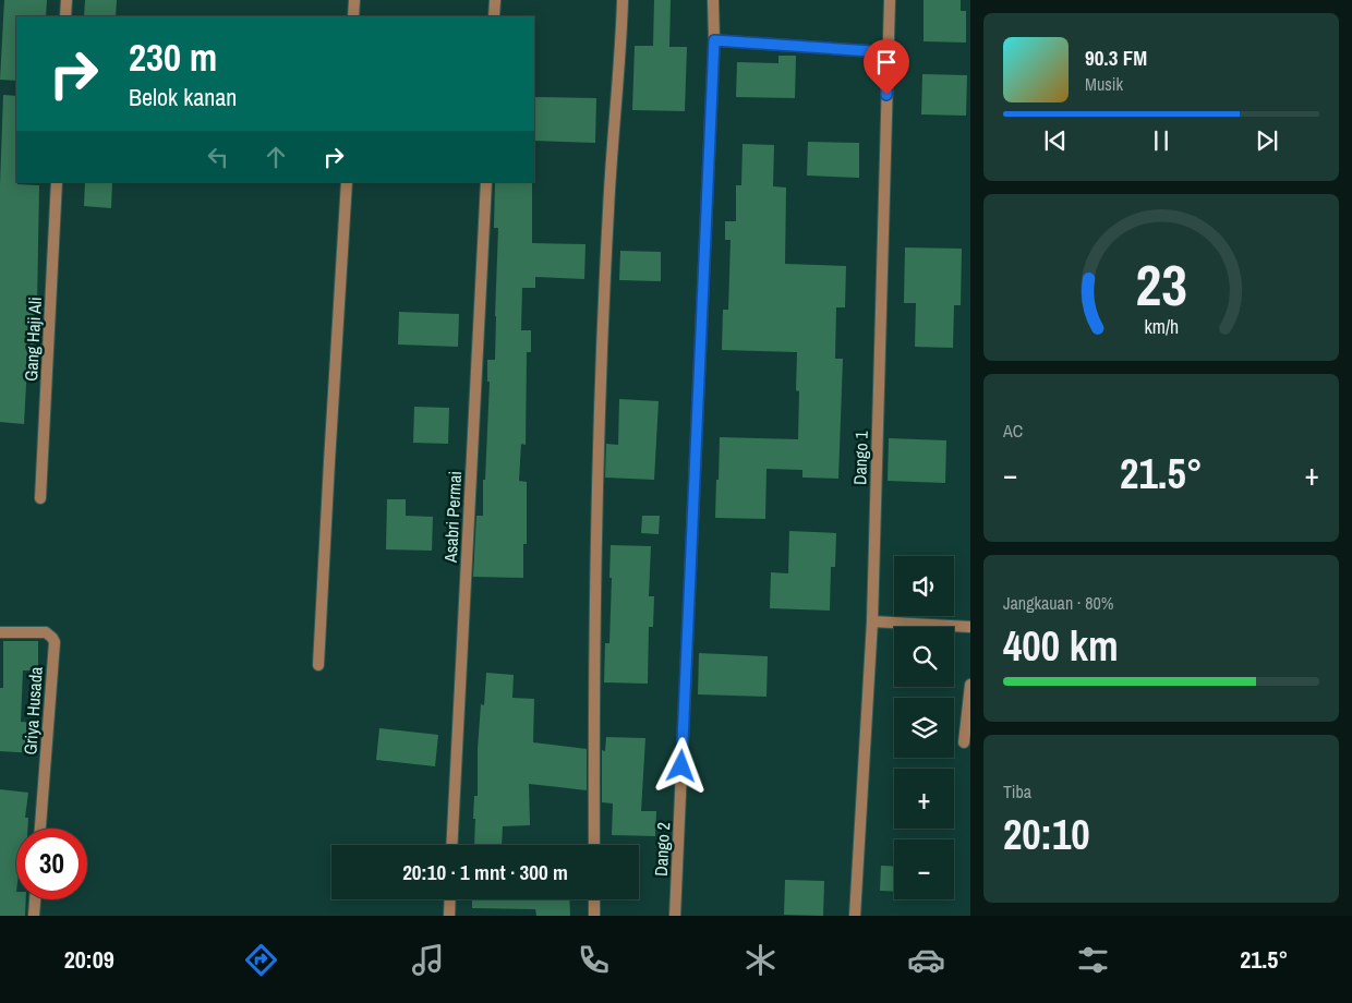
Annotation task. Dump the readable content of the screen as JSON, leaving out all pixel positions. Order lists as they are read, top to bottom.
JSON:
{
  "streets": {
    "street": [
      "Gang Haji Ali",
      "Dango 1",
      "Asabri Permai",
      "Griya Husada",
      "Dango 2"
    ]
  },
  "page": {
    "turn": ["230 m", "Belok kanan"],
    "song": ["90.3 FM", "Musik"],
    "tile": [
      "AC",
      ["Jangkauan · 80%", "400 km"],
      ["Tiba", "20:10"]
    ],
    "heat": ["−", "21.5°", "+"],
    "map_buttons": ["+", "−"],
    "limit": "30",
    "trip": "20:10 · 1 mnt · 300 m",
    "tabs": ["20:09", "21.5°"],
    "gauge": ["23", "km/h"]
  }
}
